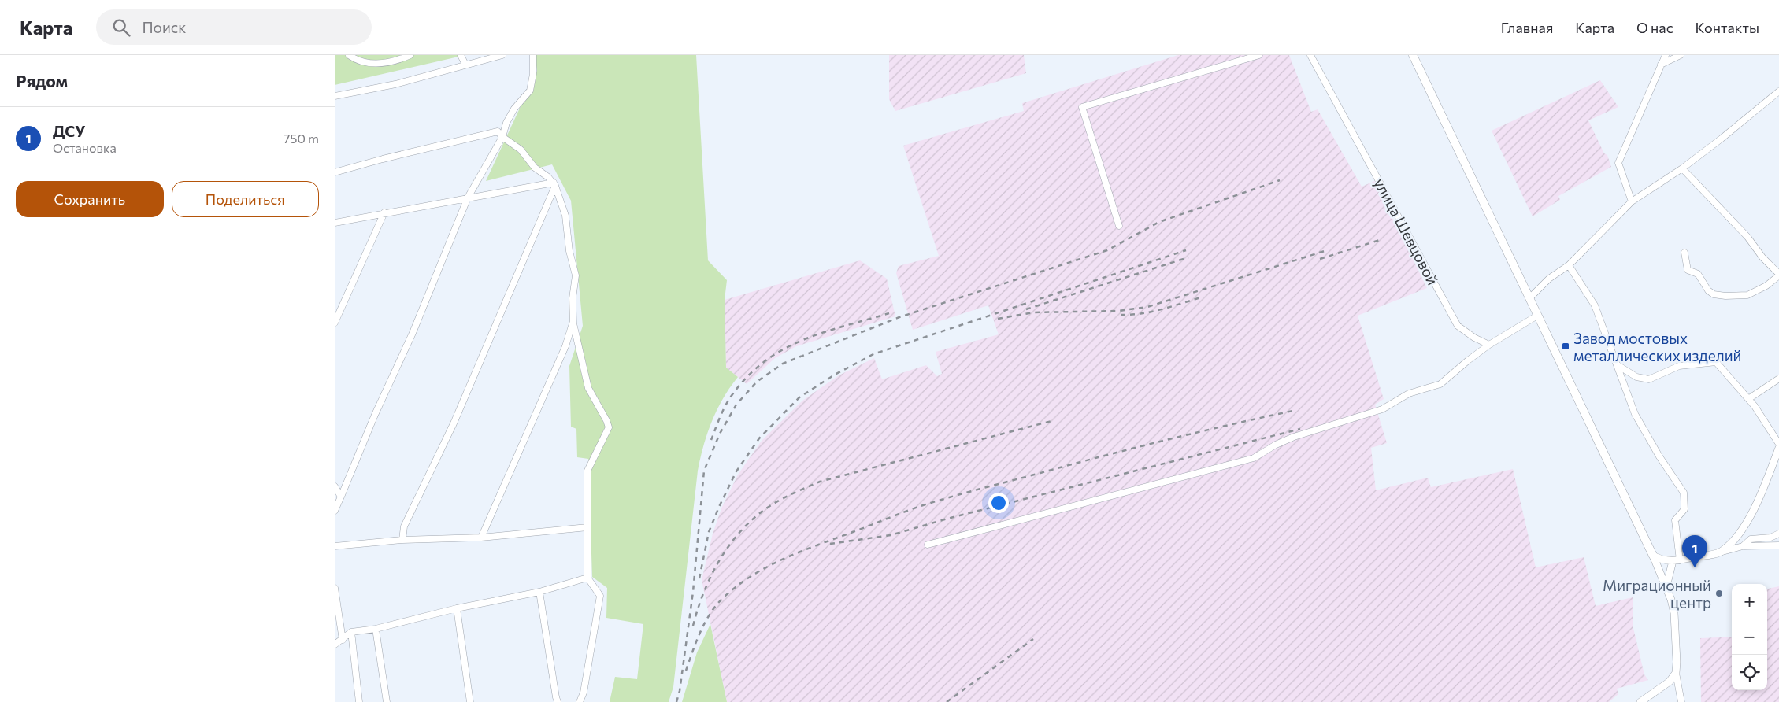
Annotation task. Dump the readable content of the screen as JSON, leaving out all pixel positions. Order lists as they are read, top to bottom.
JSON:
{
  "streets": {
    "street": ["улица Шевцовой"]
  },
  "places": {
    "transit": ["Завод мостовых металлических изделий"],
    "other": ["Миграционный центр"]
  },
  "page": {
    "header": "Карта",
    "search": "Поиск",
    "nav": [
      "Главная",
      "Карта",
      "О нас",
      "Контакты"
    ],
    "heading": "Рядом",
    "list": [
      {
        "mark": "1",
        "name": "ДСУ",
        "note": "Остановка",
        "value": "750 m"
      }
    ],
    "buttons": ["Сохранить", "Поделиться"],
    "pins": "1",
    "map_buttons": ["+", "−"]
  }
}
